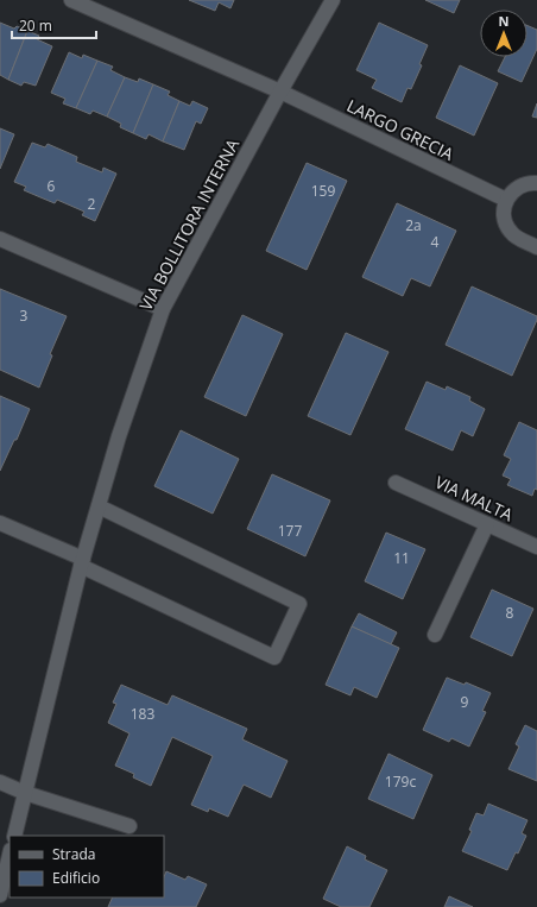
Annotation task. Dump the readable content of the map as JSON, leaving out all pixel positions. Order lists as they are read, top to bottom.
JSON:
{
  "streets": {
    "street": ["LARGO GRECIA", "VIA BOLLITORA INTERNA", "VIA MALTA"]
  },
  "crossings": [
    ["LARGO GRECIA", "VIA BOLLITORA INTERNA"]
  ],
  "house_numbers": [
    "6",
    "159",
    "2",
    "2a",
    "4",
    "3",
    "177",
    "11",
    "8",
    "9",
    "183",
    "179c"
  ],
  "legend": ["Strada", "Edificio"],
  "scale_bar": "20 m",
  "north": "top"
}
